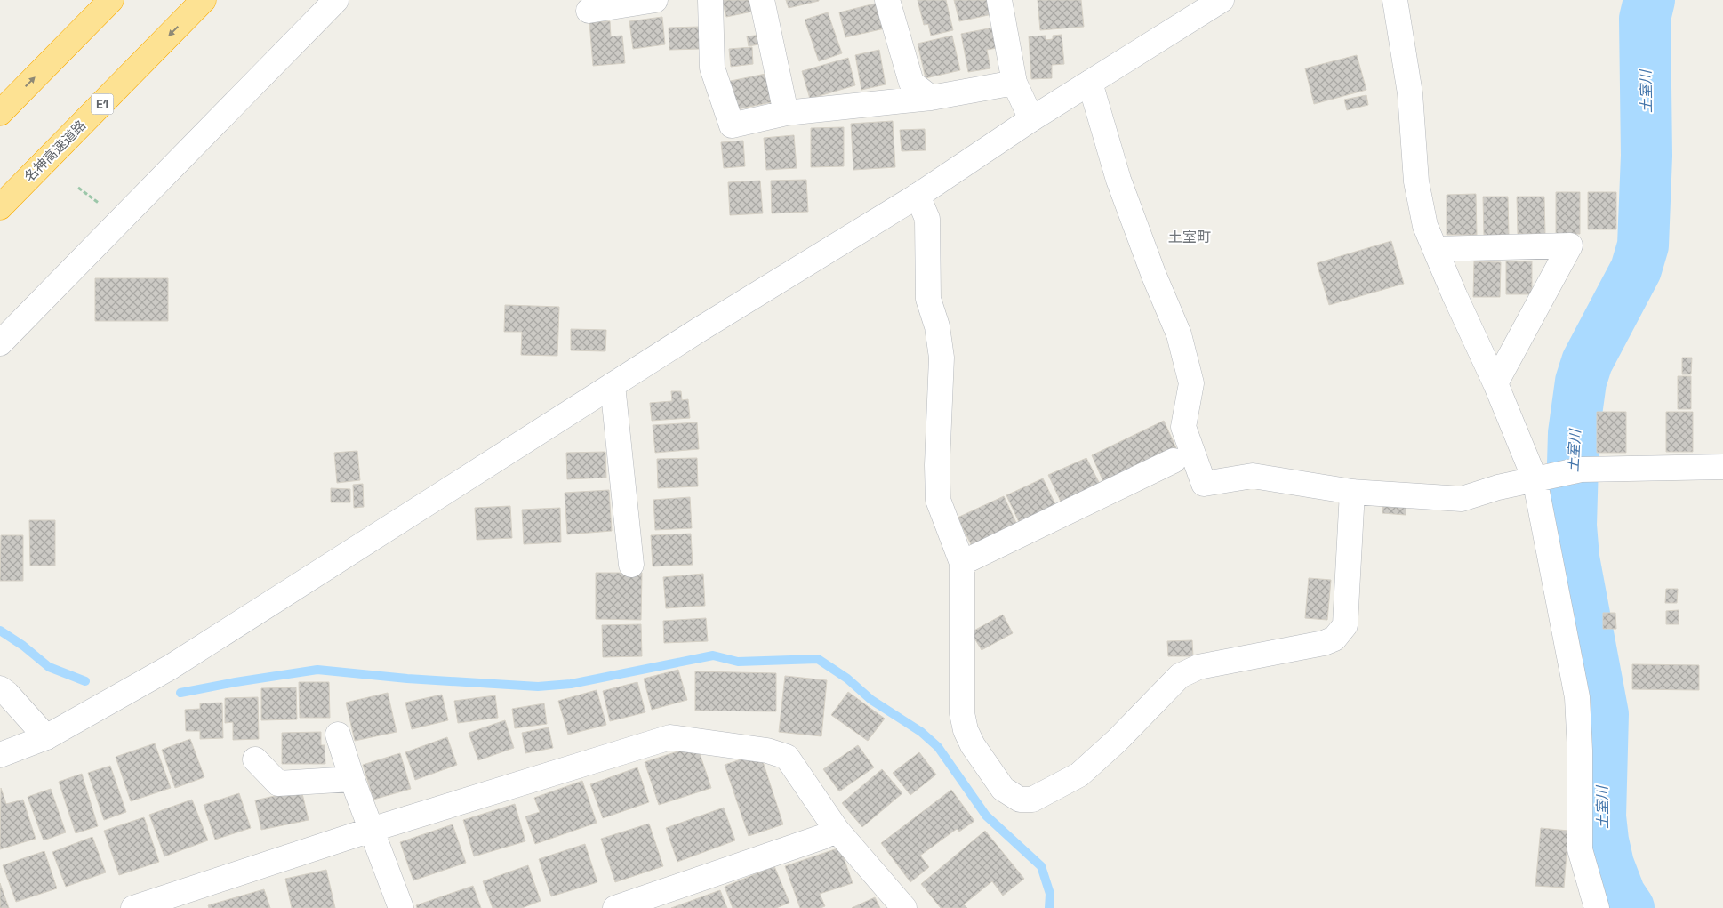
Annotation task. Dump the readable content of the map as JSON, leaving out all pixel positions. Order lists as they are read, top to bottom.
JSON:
{
  "streets": {
    "highway": ["E1", "名神高速道路"]
  },
  "districts": ["土室町"],
  "water": ["土室川"]
}
